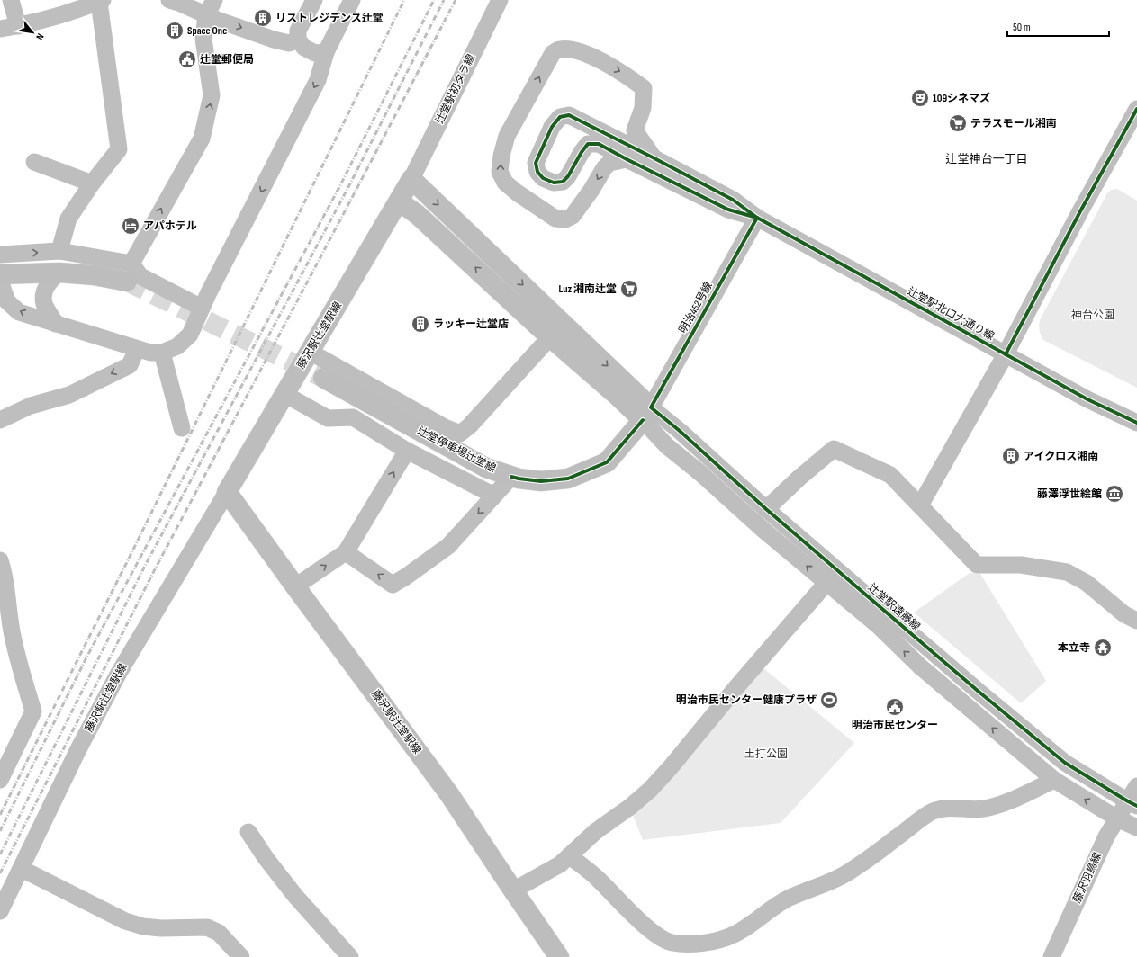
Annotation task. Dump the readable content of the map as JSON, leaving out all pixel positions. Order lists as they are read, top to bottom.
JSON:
{
  "streets": {
    "main road": ["藤沢駅辻堂駅線", "辻堂停車場辻堂線"],
    "street": [
      "辻堂駅初タラ線",
      "明治452号線",
      "辻堂駅北口大通り線",
      "辻堂駅遠藤線",
      "藤沢羽鳥線"
    ]
  },
  "crossings": [
    ["辻堂駅初タラ線", "藤沢駅辻堂駅線"],
    ["明治452号線", "辻堂駅北口大通り線"],
    ["明治452号線", "辻堂停車場辻堂線"],
    ["明治452号線", "辻堂駅遠藤線"],
    ["辻堂停車場辻堂線", "辻堂駅遠藤線"],
    ["辻堂駅遠藤線", "藤沢羽鳥線"]
  ],
  "districts": ["辻堂神台一丁目"],
  "parks": ["神台公園", "土打公園"],
  "places": {
    "building": [
      "リストレジデンス辻堂",
      "Space One",
      "ラッキー辻堂店",
      "アイクロス湘南"
    ],
    "public building": ["辻堂郵便局", "明治市民センター"],
    "theatre": ["109シネマズ"],
    "supermarket": ["テラスモール湘南", "Luz 湘南辻堂"],
    "hotel": ["アパホテル"],
    "museum": ["藤澤浮世絵館"],
    "temple": ["本立寺"],
    "sports": ["明治市民センター健康プラザ"]
  },
  "scale_bar": "50 m",
  "north": "bottom right"
}
